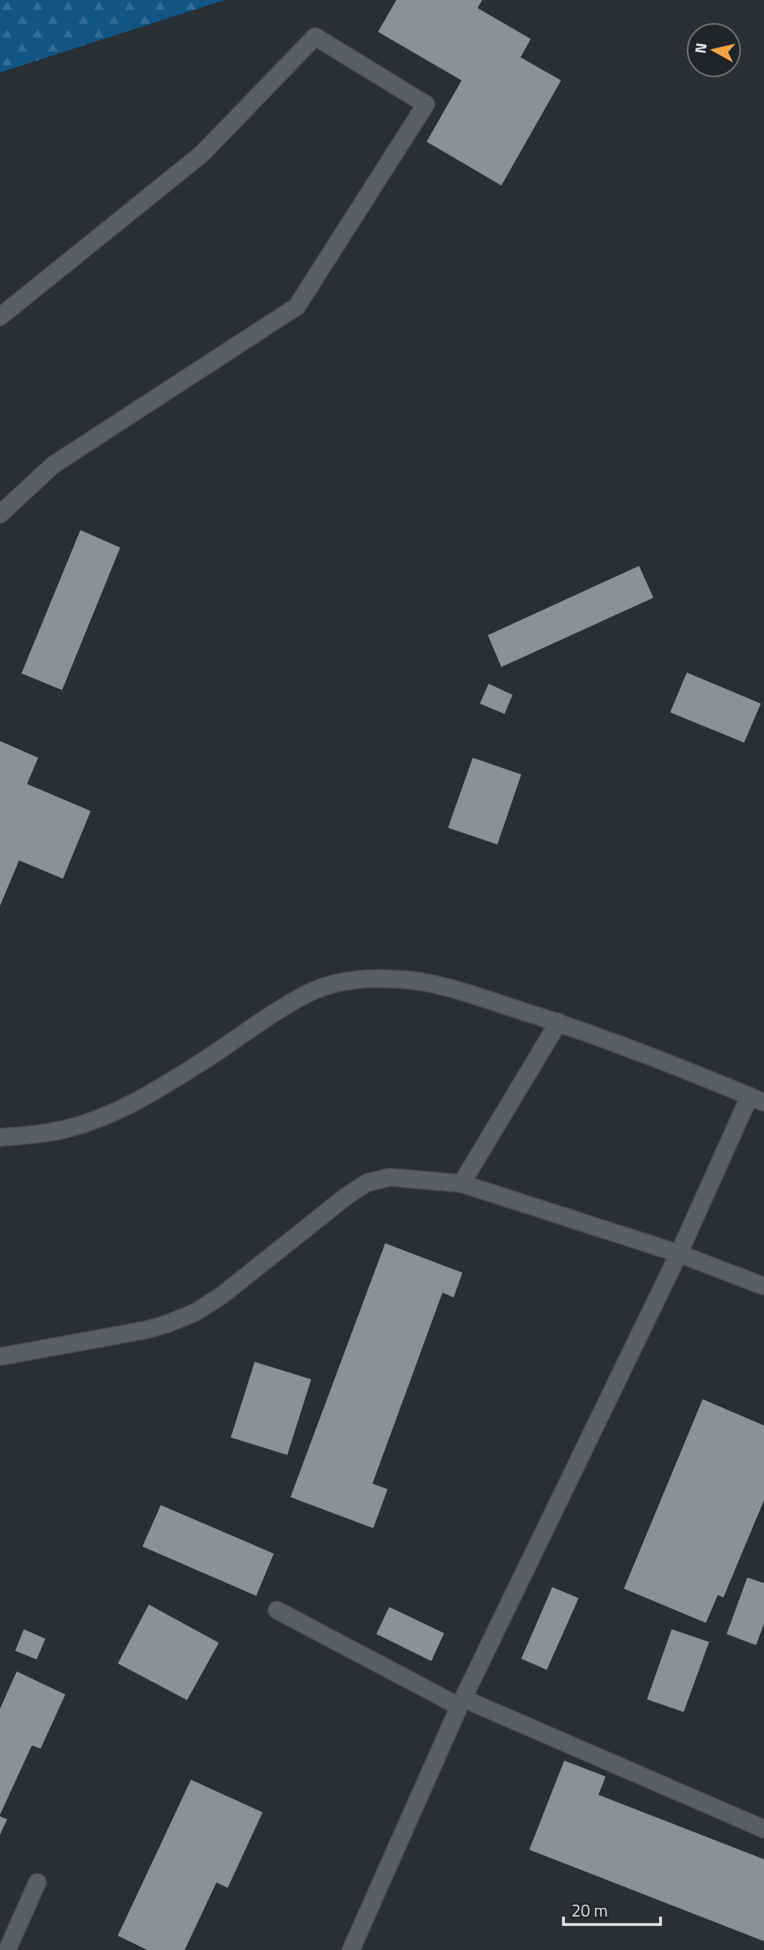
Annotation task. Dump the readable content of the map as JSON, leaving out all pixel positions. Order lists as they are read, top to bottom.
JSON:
{
  "scale_bar": "20 m",
  "north": "left"
}
